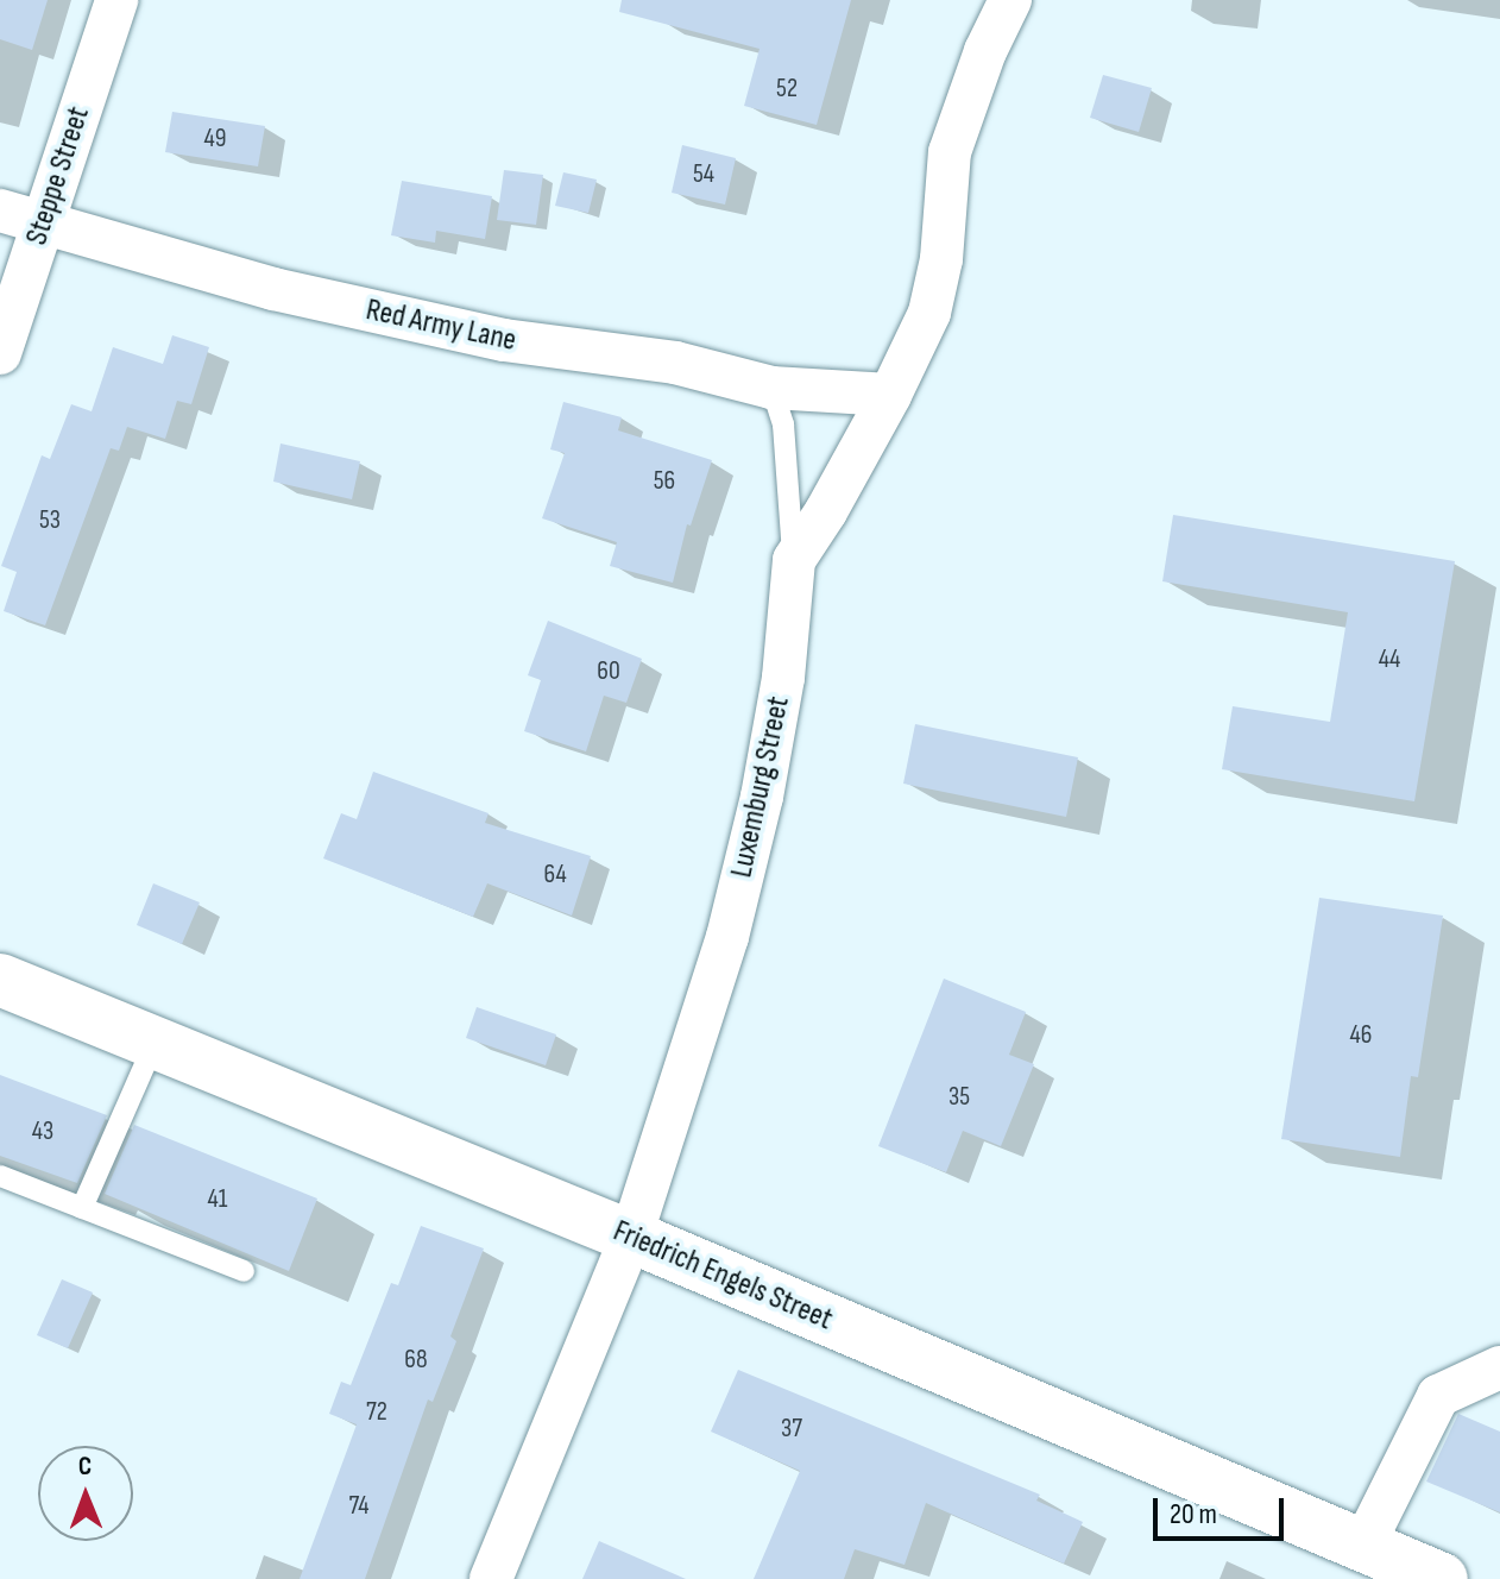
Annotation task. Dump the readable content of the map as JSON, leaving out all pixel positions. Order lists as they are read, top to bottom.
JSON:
{
  "streets": {
    "street": [
      "Steppe Street",
      "Red Army Lane",
      "Luxemburg Street",
      "Friedrich Engels Street"
    ]
  },
  "crossings": [
    ["Steppe Street", "Red Army Lane"],
    ["Red Army Lane", "Luxemburg Street"],
    ["Luxemburg Street", "Friedrich Engels Street"]
  ],
  "house_numbers": [
    "52",
    "49",
    "54",
    "56",
    "53",
    "44",
    "60",
    "64",
    "46",
    "35",
    "43",
    "41",
    "68",
    "72",
    "37",
    "74"
  ],
  "scale_bar": "20 m",
  "north": "top"
}
